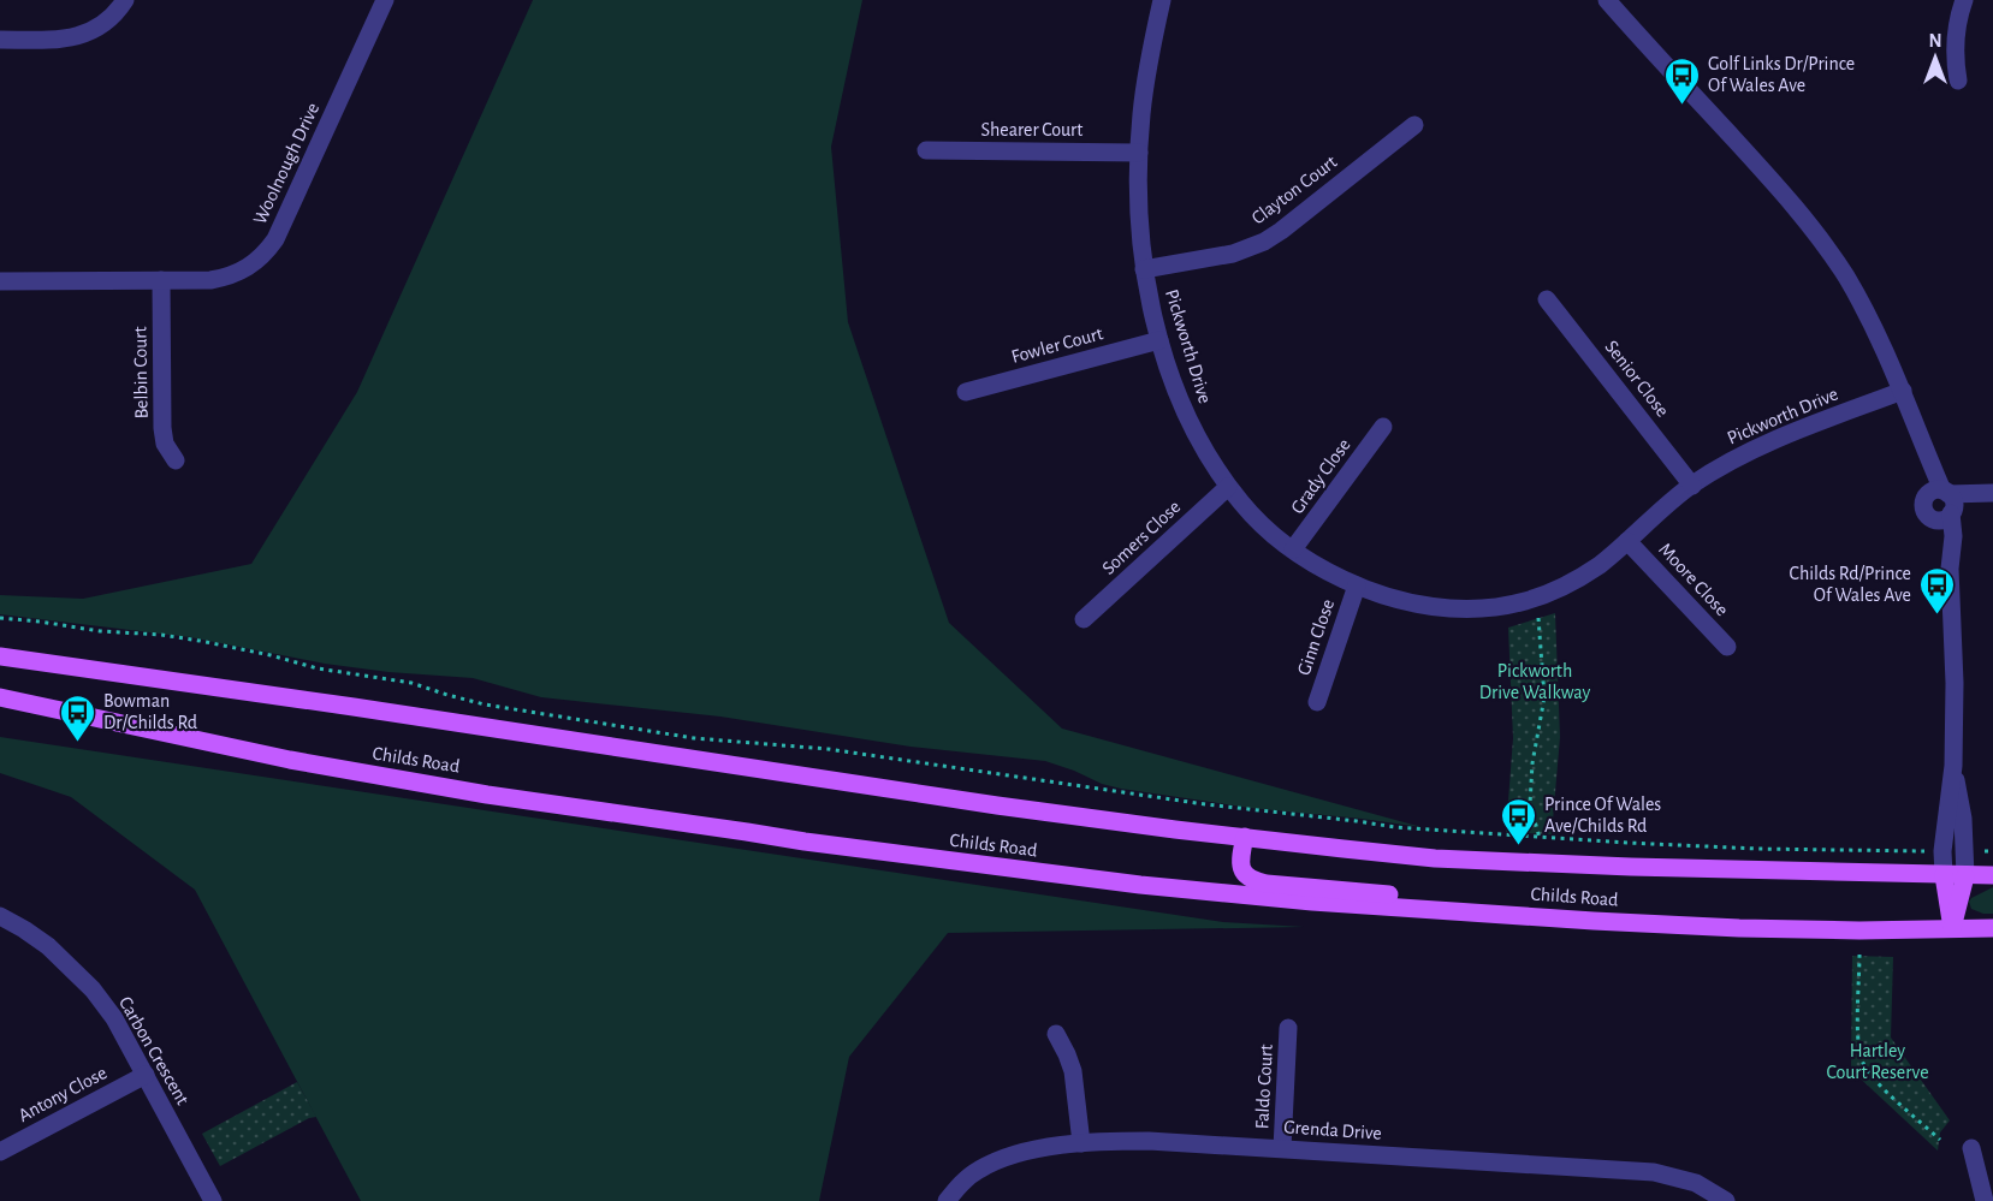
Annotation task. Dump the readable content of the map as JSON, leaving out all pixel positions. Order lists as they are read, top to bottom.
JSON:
{
  "streets": {
    "main road": ["Childs Road"],
    "street": [
      "Shearer Court",
      "Woolnough Drive",
      "Clayton Court",
      "Fowler Court",
      "Pickworth Drive",
      "Belbin Court",
      "Senior Close",
      "Grady Close",
      "Somers Close",
      "Moore Close",
      "Ginn Close",
      "Carbon Crescent",
      "Faldo Court",
      "Antony Close",
      "Grenda Drive"
    ]
  },
  "crossings": [
    ["Shearer Court", "Pickworth Drive"],
    ["Woolnough Drive", "Belbin Court"],
    ["Clayton Court", "Pickworth Drive"],
    ["Fowler Court", "Pickworth Drive"],
    ["Pickworth Drive", "Senior Close"],
    ["Pickworth Drive", "Grady Close"],
    ["Pickworth Drive", "Somers Close"],
    ["Pickworth Drive", "Moore Close"],
    ["Pickworth Drive", "Ginn Close"],
    ["Carbon Crescent", "Antony Close"],
    ["Faldo Court", "Grenda Drive"]
  ],
  "parks": ["Pickworth Drive Walkway", "Hartley Court Reserve"],
  "places": {
    "bus stop": [
      "Golf Links Dr/Prince Of Wales Ave",
      "Childs Rd/Prince Of Wales Ave",
      "Bowman Dr/Childs Rd",
      "Prince Of Wales Ave/Childs Rd"
    ]
  },
  "north": "top"
}
